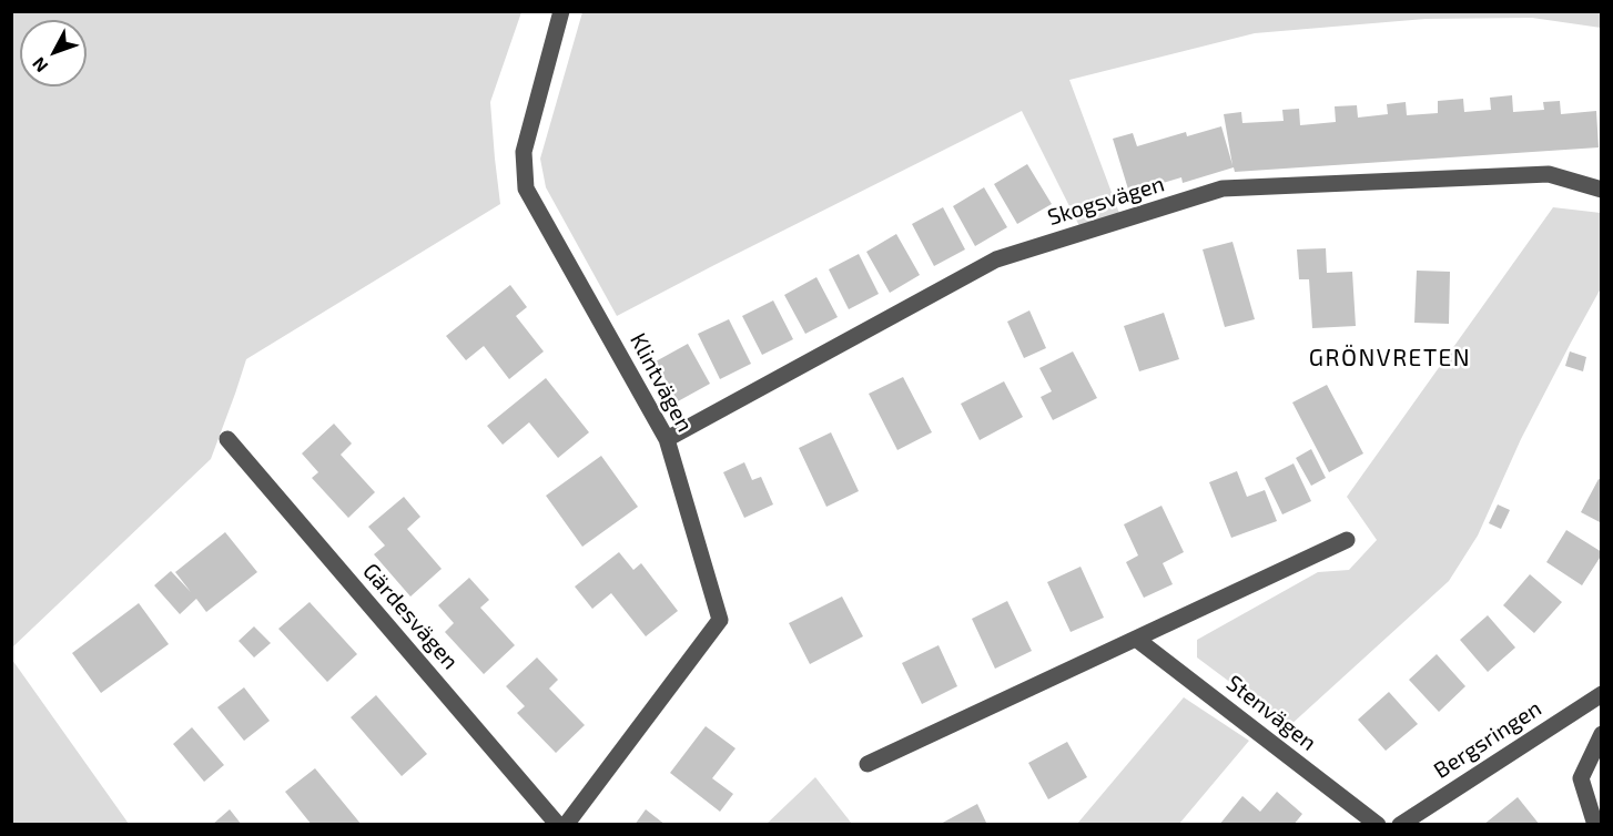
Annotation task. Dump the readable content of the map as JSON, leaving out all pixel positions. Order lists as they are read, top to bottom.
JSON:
{
  "streets": {
    "street": [
      "Skogsvägen",
      "Klintvägen",
      "Gärdesvägen",
      "Stenvägen",
      "Bergsringen"
    ]
  },
  "crossings": [
    ["Skogsvägen", "Klintvägen"]
  ],
  "districts": ["GRÖNVRETEN"],
  "north": "bottom left"
}
